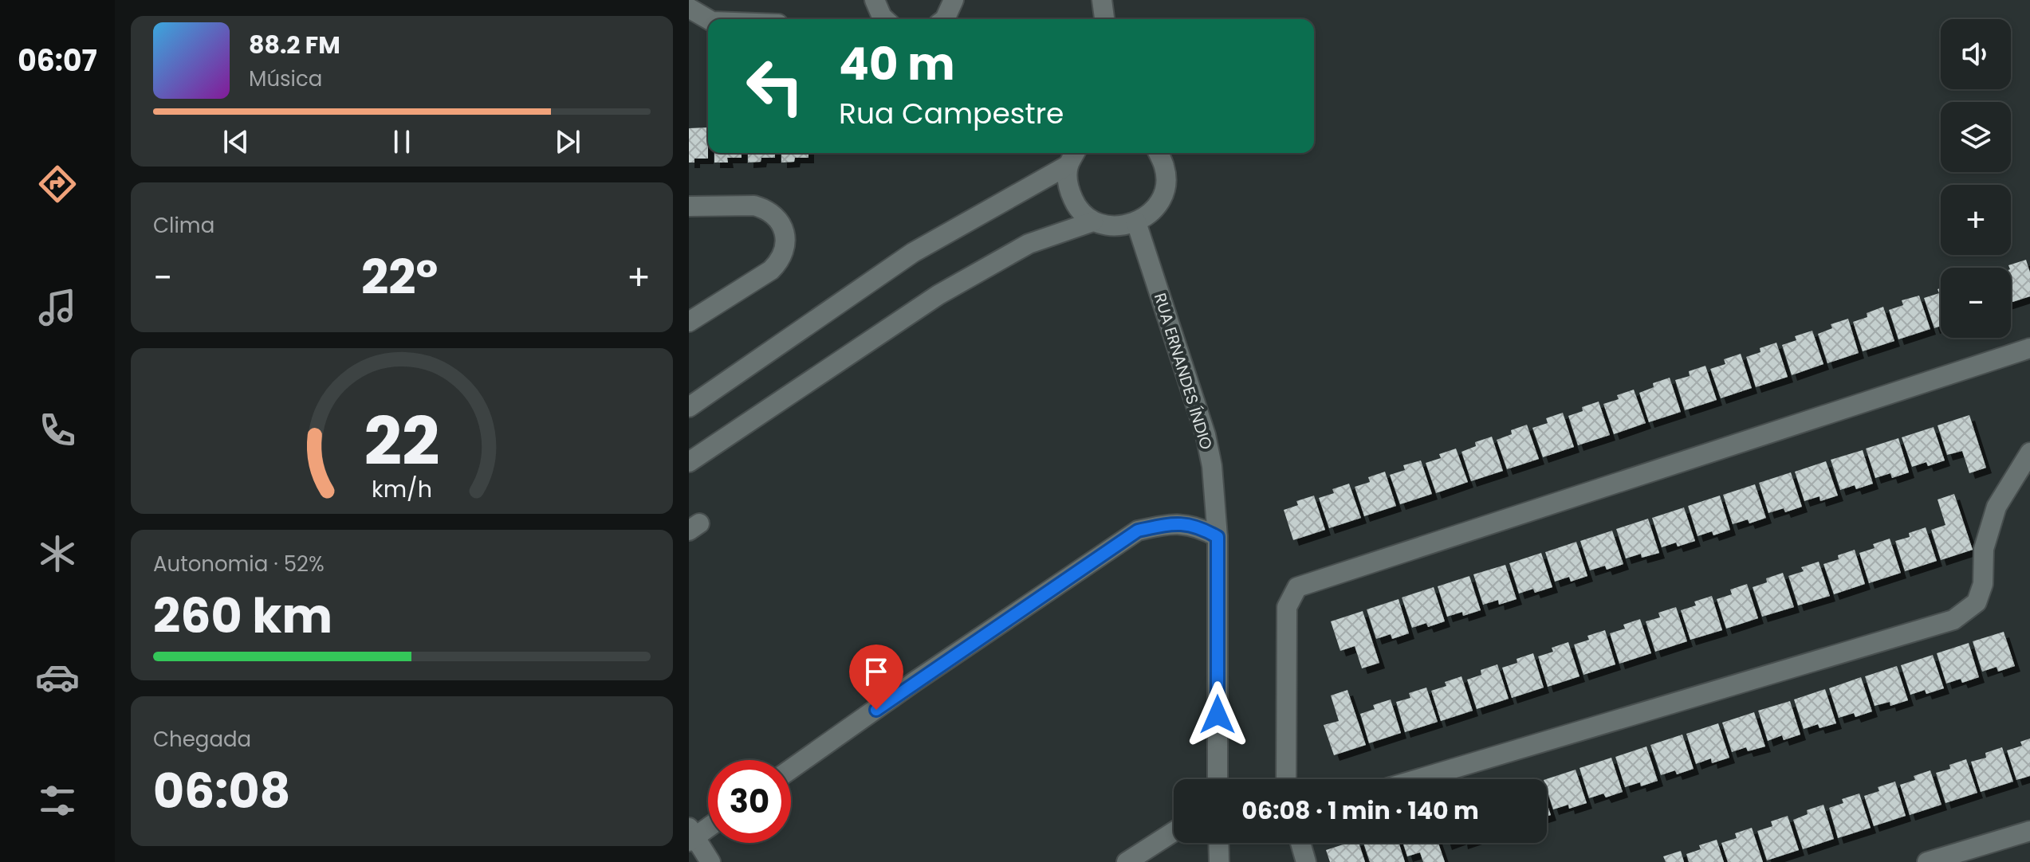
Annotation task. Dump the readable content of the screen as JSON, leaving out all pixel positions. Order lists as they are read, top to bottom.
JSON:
{
  "streets": {
    "street": ["RUA ERNANDES ÍNDIO"]
  },
  "page": {
    "tabs": "06:07",
    "map_buttons": ["+", "−"],
    "turn": ["40 m", "Rua Campestre"],
    "song": ["88.2 FM", "Música"],
    "tile": [
      "Clima",
      ["Autonomia · 52%", "260 km"],
      ["Chegada", "06:08"]
    ],
    "heat": ["−", "22°", "+"],
    "limit": "30",
    "trip": "06:08 · 1 min · 140 m",
    "gauge": ["22", "km/h"]
  }
}
